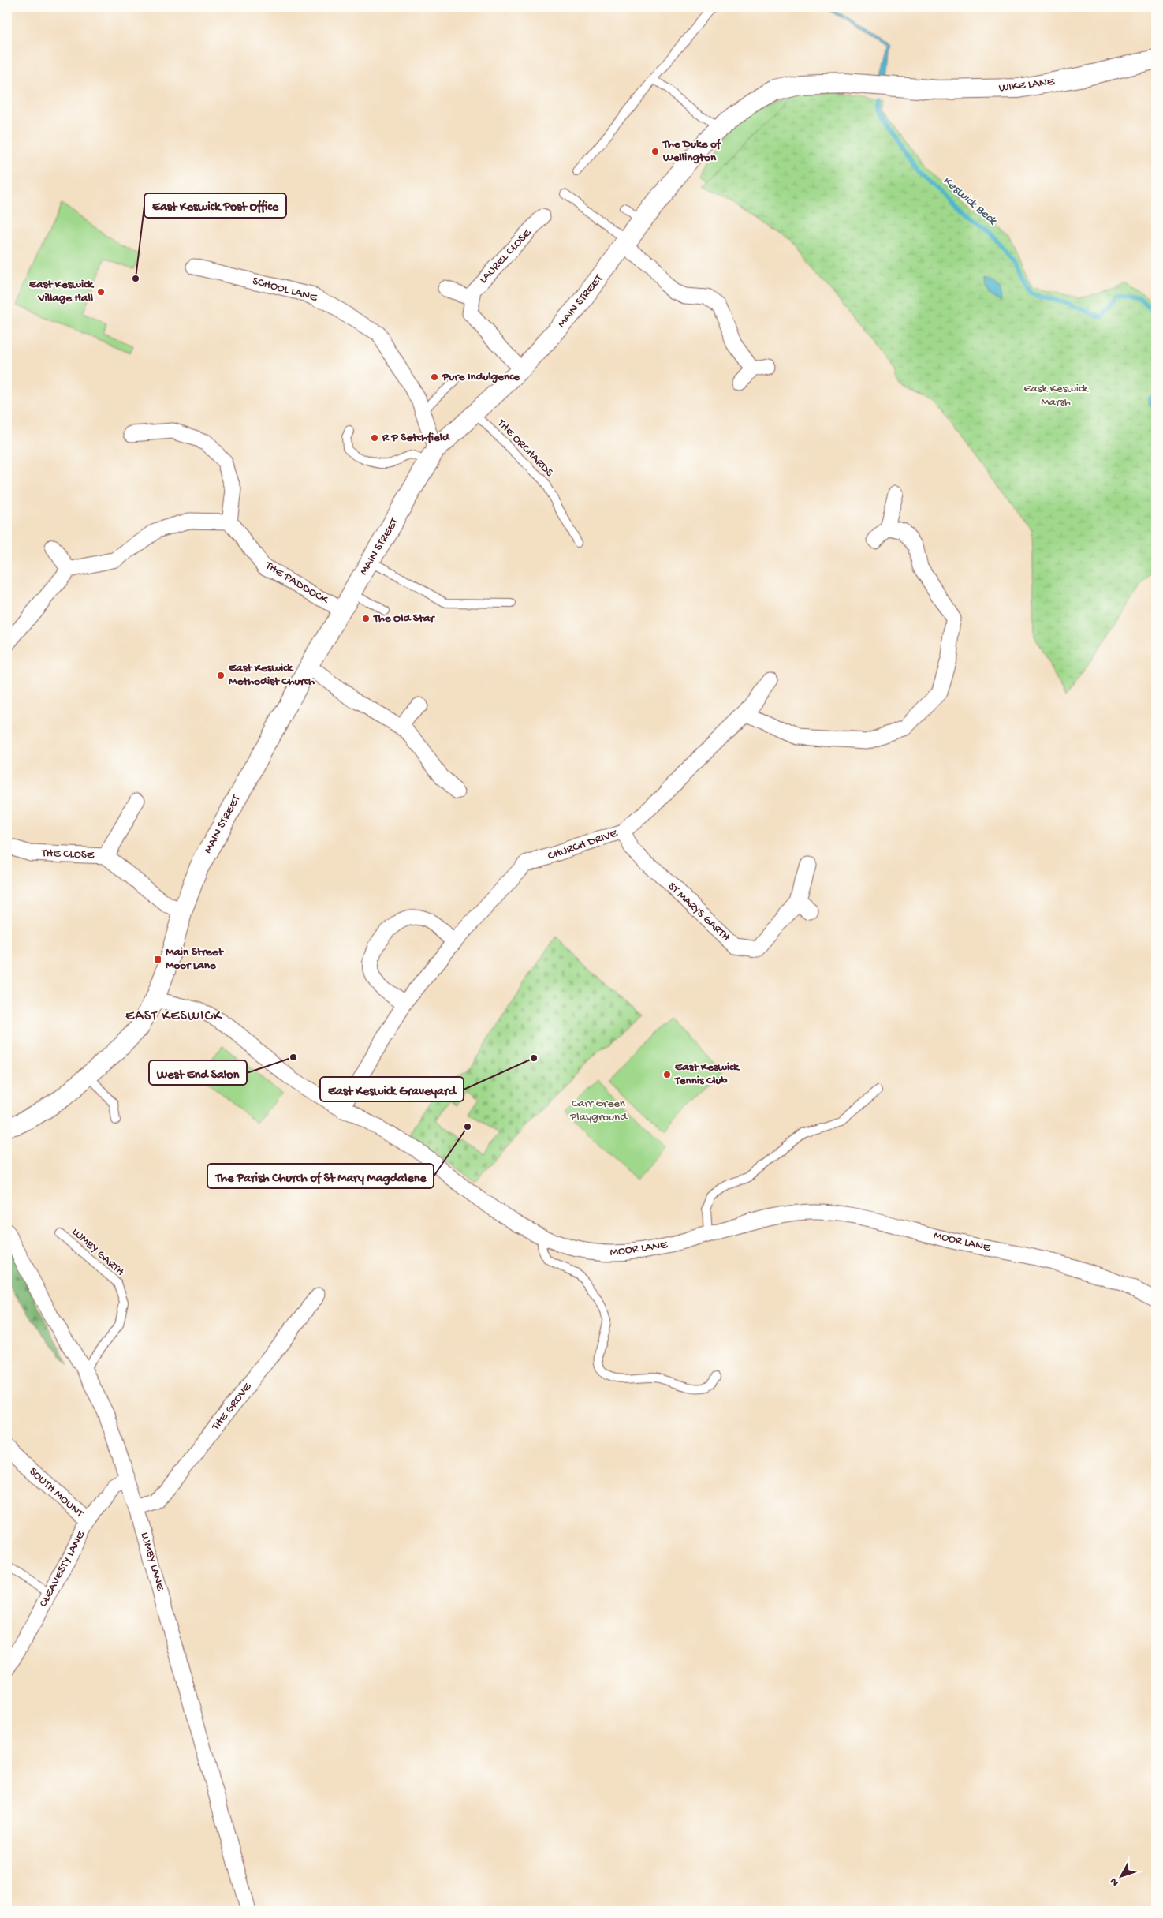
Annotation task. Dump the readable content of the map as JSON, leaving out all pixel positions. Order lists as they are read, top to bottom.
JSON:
{
  "streets": {
    "street": [
      "WIKE LANE",
      "LAUREL CLOSE",
      "SCHOOL LANE",
      "MAIN STREET",
      "THE PADDOCK",
      "CHURCH DRIVE",
      "THE CLOSE",
      "ST MARYS GARTH",
      "MOOR LANE",
      "THE GROVE",
      "SOUTH MOUNT",
      "LUMBY LANE",
      "CLEAVESTY LANE"
    ],
    "lane": ["THE ORCHARDS", "LUMBY GARTH"]
  },
  "crossings": [
    ["WIKE LANE", "MAIN STREET"],
    ["LAUREL CLOSE", "MAIN STREET"],
    ["SCHOOL LANE", "MAIN STREET"],
    ["MAIN STREET", "THE ORCHARDS"],
    ["MAIN STREET", "THE PADDOCK"],
    ["MAIN STREET", "THE CLOSE"],
    ["MAIN STREET", "MOOR LANE"],
    ["CHURCH DRIVE", "ST MARYS GARTH"],
    ["CHURCH DRIVE", "MOOR LANE"],
    ["LUMBY GARTH", "LUMBY LANE"],
    ["THE GROVE", "LUMBY LANE"],
    ["SOUTH MOUNT", "CLEAVESTY LANE"],
    ["LUMBY LANE", "CLEAVESTY LANE"]
  ],
  "districts": ["EAST KESWICK"],
  "water": ["Keswick Beck"],
  "parks": ["Eask Keswick Marsh", "Carr Green Playground"],
  "places": {
    "other": [
      "The Duke of Wellington",
      "East Keswick Post Office",
      "East Keswick Village Hall",
      "Pure Indulgence",
      "R P Setchfield",
      "The Old Star",
      "East Keswick Methodist Church",
      "West End Salon",
      "East Keswick Graveyard",
      "East Keswick Tennis Club",
      "The Parish Church of St Mary Magdalene"
    ],
    "transit": ["Main Street Moor Lane"]
  },
  "north": "bottom left"
}
